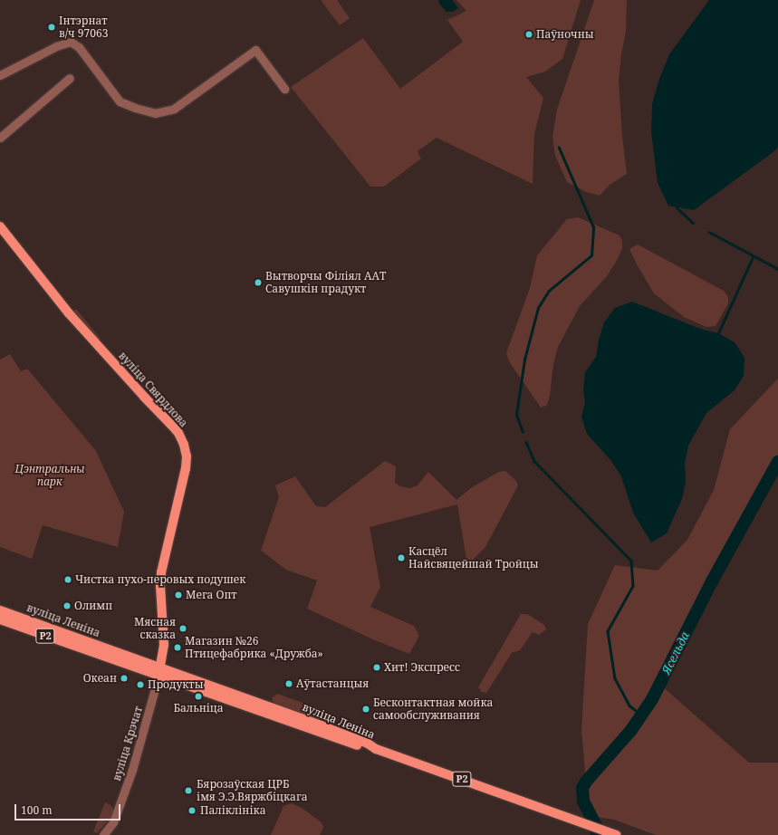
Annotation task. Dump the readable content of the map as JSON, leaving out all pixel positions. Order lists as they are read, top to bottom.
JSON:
{
  "streets": {
    "main road": ["вуліца Свярдлова", "вуліца Леніна", "Р2"],
    "street": ["вуліца Крэчат"]
  },
  "crossings": [
    ["вуліца Свярдлова", "вуліца Леніна"],
    ["вуліца Свярдлова", "вуліца Крэчат"],
    ["вуліца Леніна", "вуліца Крэчат"]
  ],
  "water": ["Ясельда"],
  "parks": ["Цэнтральны парк"],
  "places": [
    "Інтэрнат в/ч 97063",
    "Паўночны",
    "Вытворчы Філіял ААТ Савушкін прадукт",
    "Касцёл Найсвяцейшай Тройцы",
    "Чистка пухо-перовых подушек",
    "Мега Опт",
    "Олимп",
    "Мясная сказка",
    "Магазин №26 Птицефабрика «Дружба»",
    "Хит! Экспресс",
    "Океан",
    "Аўтастанцыя",
    "Продукты",
    "Бальніца",
    "Бесконтактная мойка самообслуживания",
    "Бярозаўская ЦРБ імя Э.Э.Вяржбіцкага",
    "Паліклініка"
  ],
  "scale_bar": "100 m"
}
